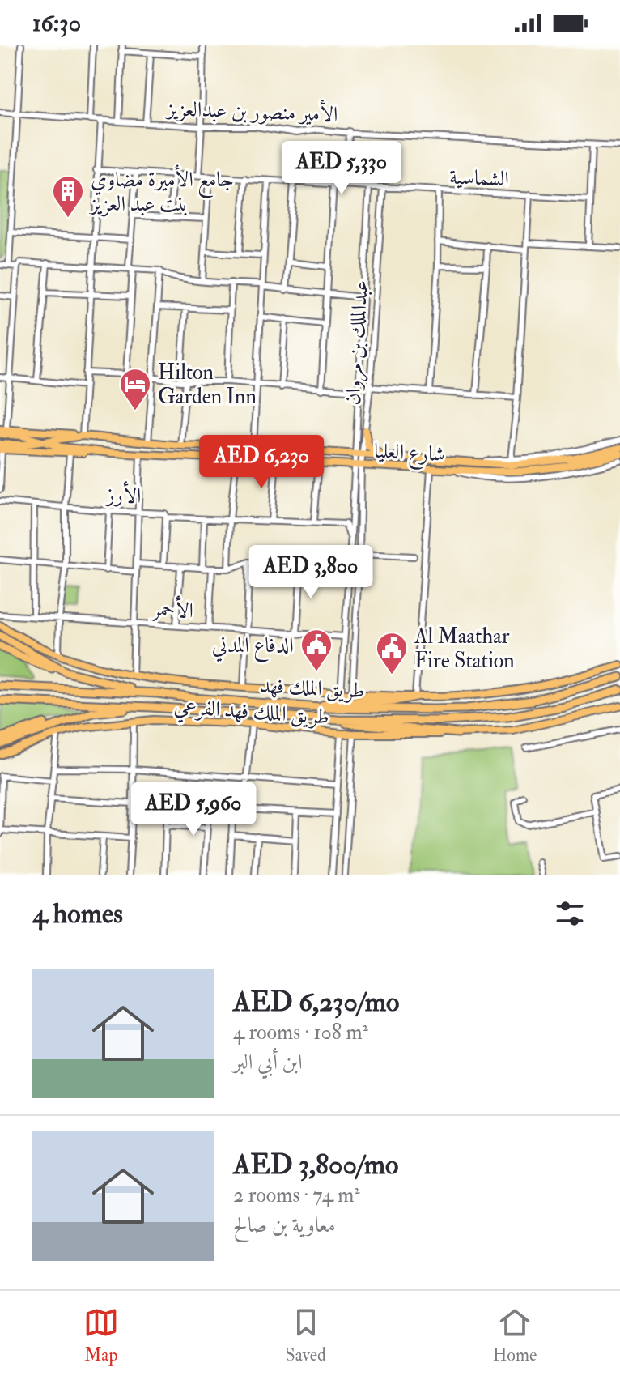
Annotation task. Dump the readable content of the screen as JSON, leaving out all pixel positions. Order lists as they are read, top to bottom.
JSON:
{
  "streets": {
    "highway": ["طريق الملك فهد"],
    "main road": ["شارع العليا", "طريق الملك فهد الفرعي"],
    "street": [
      "الأمير منصور بن عبدالعزيز",
      "الشماسية",
      "عبدالملك بن مروان",
      "الأرز",
      "الأحمر"
    ]
  },
  "crossings": [
    ["الشماسية", "عبدالملك بن مروان"],
    ["عبدالملك بن مروان", "شارع العليا"],
    ["عبدالملك بن مروان", "الأرز"],
    ["عبدالملك بن مروان", "الأحمر"],
    ["عبدالملك بن مروان", "طريق الملك فهد الفرعي"]
  ],
  "places": {
    "building": ["جامع الأميرة مضاوي بنت عبد العزيز"],
    "hotel": ["Hilton Garden Inn"],
    "public building": ["الدفاع المدني", "Al Maathar Fire Station"]
  },
  "page": {
    "status": "16:30",
    "price": [
      "AED 5,330",
      "AED 6,230",
      "AED 3,800",
      "AED 5,960"
    ],
    "heading": "4 homes",
    "list": [
      {
        "name": "AED 6,230/mo",
        "note": "4 rooms · 108 m² · ابن أبي البر"
      },
      {
        "name": "AED 3,800/mo",
        "note": "2 rooms · 74 m² · معاوية بن صالح"
      }
    ],
    "tabs": ["Map", "Saved", "Home"]
  }
}
